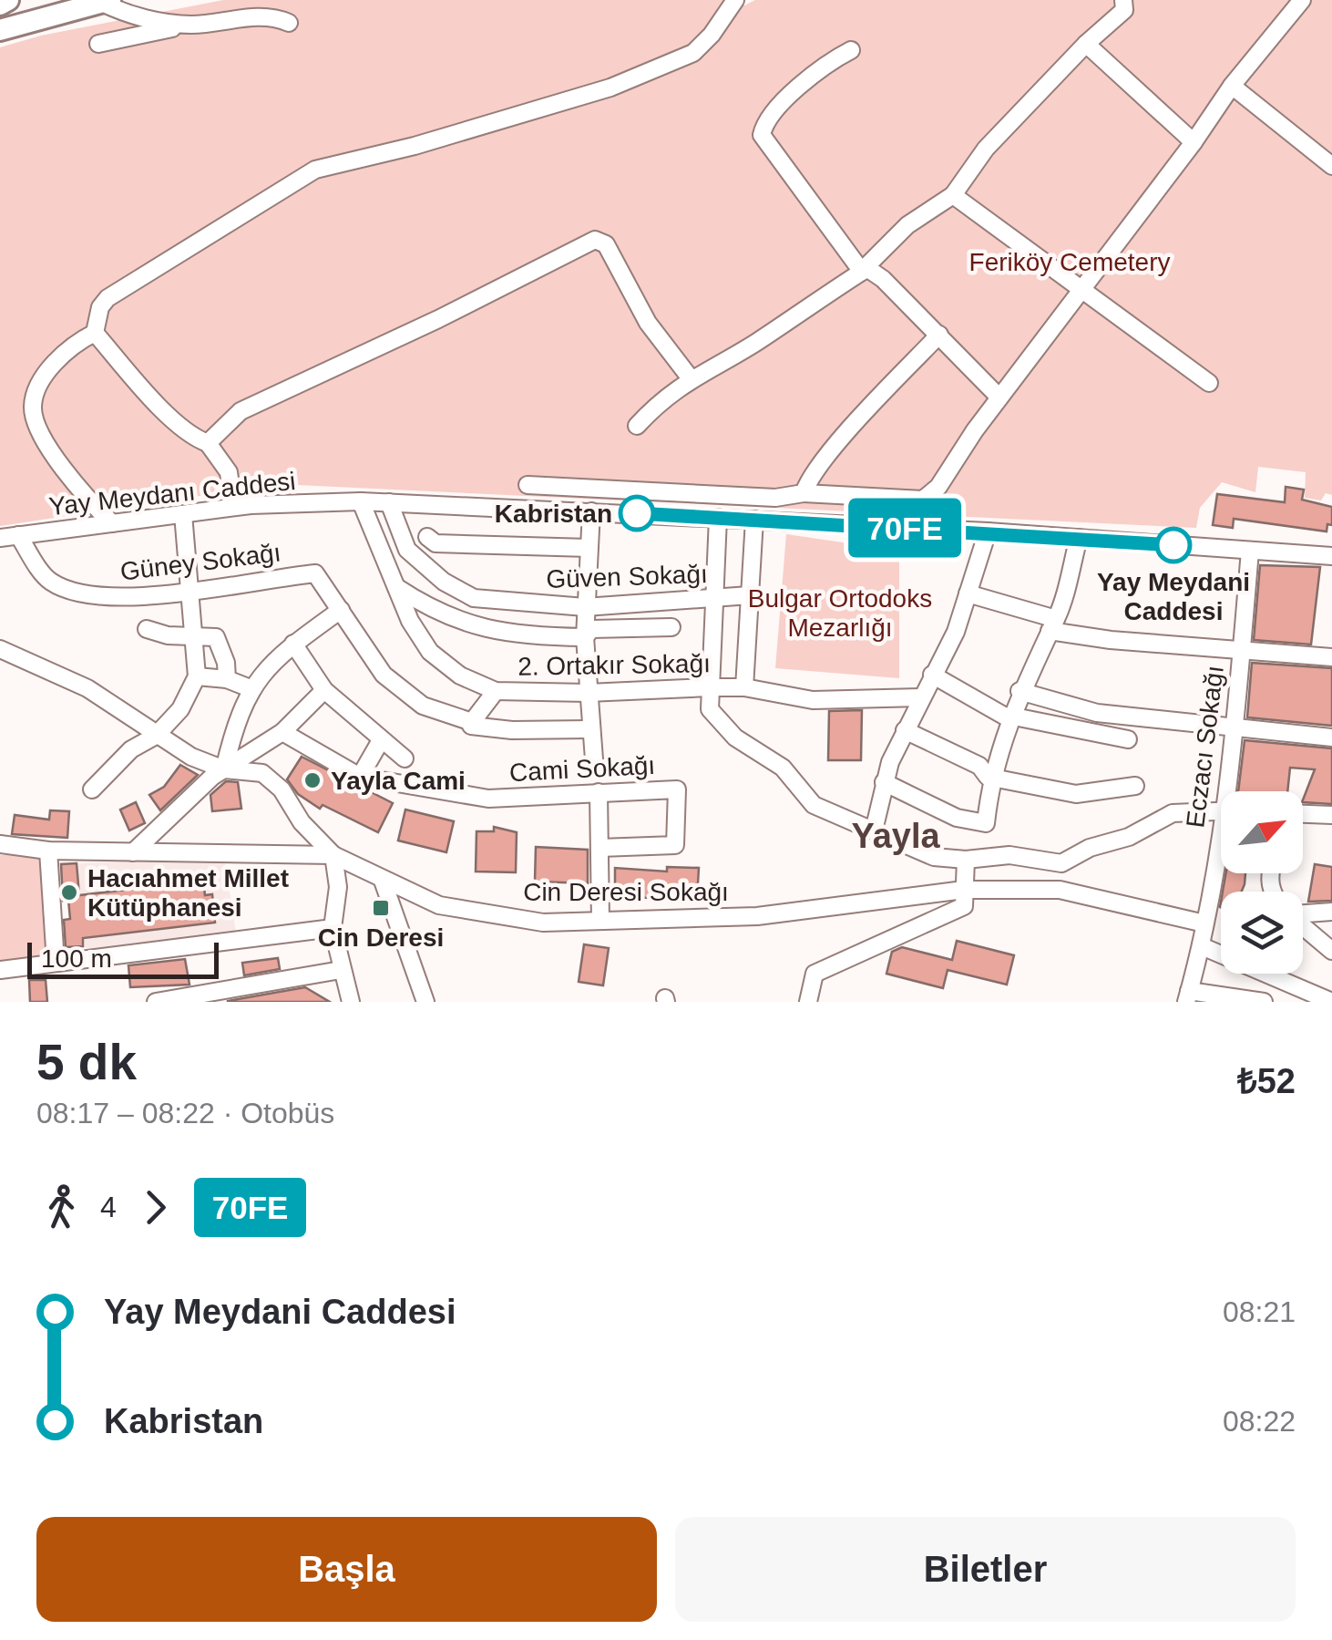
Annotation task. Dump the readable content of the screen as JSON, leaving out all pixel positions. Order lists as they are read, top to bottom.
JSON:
{
  "streets": {
    "street": [
      "Yay Meydanı Caddesi",
      "Güney Sokağı",
      "Güven Sokağı",
      "2. Ortakır Sokağı",
      "Eczacı Sokağı",
      "Cami Sokağı",
      "Cin Deresi Sokağı"
    ]
  },
  "crossings": [
    ["Yay Meydanı Caddesi", "Güney Sokağı"],
    ["Yay Meydanı Caddesi", "Güven Sokağı"],
    ["Yay Meydanı Caddesi", "2. Ortakır Sokağı"],
    ["Yay Meydanı Caddesi", "Eczacı Sokağı"],
    ["Güney Sokağı", "2. Ortakır Sokağı"],
    ["Eczacı Sokağı", "Cin Deresi Sokağı"]
  ],
  "districts": ["Yayla"],
  "parks": ["Feriköy Cemetery", "Bulgar Ortodoks Mezarlığı"],
  "places": {
    "other": [
      "Kabristan",
      "Yay Meydani Caddesi",
      "Yayla Cami",
      "Hacıahmet Millet Kütüphanesi"
    ],
    "transit": ["Cin Deresi"]
  },
  "lines": ["bus line 70FE"],
  "scale_bar": "100 m",
  "north": "top right",
  "page": {
    "on_map": "70FE",
    "scale": "100 m",
    "heading": ["5 dk", "08:17 – 08:22 · Otobüs", "₺52"],
    "legs": ["4", "70FE"],
    "list": [
      {
        "name": "Yay Meydani Caddesi",
        "value": "08:21"
      },
      {
        "name": "Kabristan",
        "value": "08:22"
      }
    ],
    "buttons": ["Başla", "Biletler"]
  }
}
